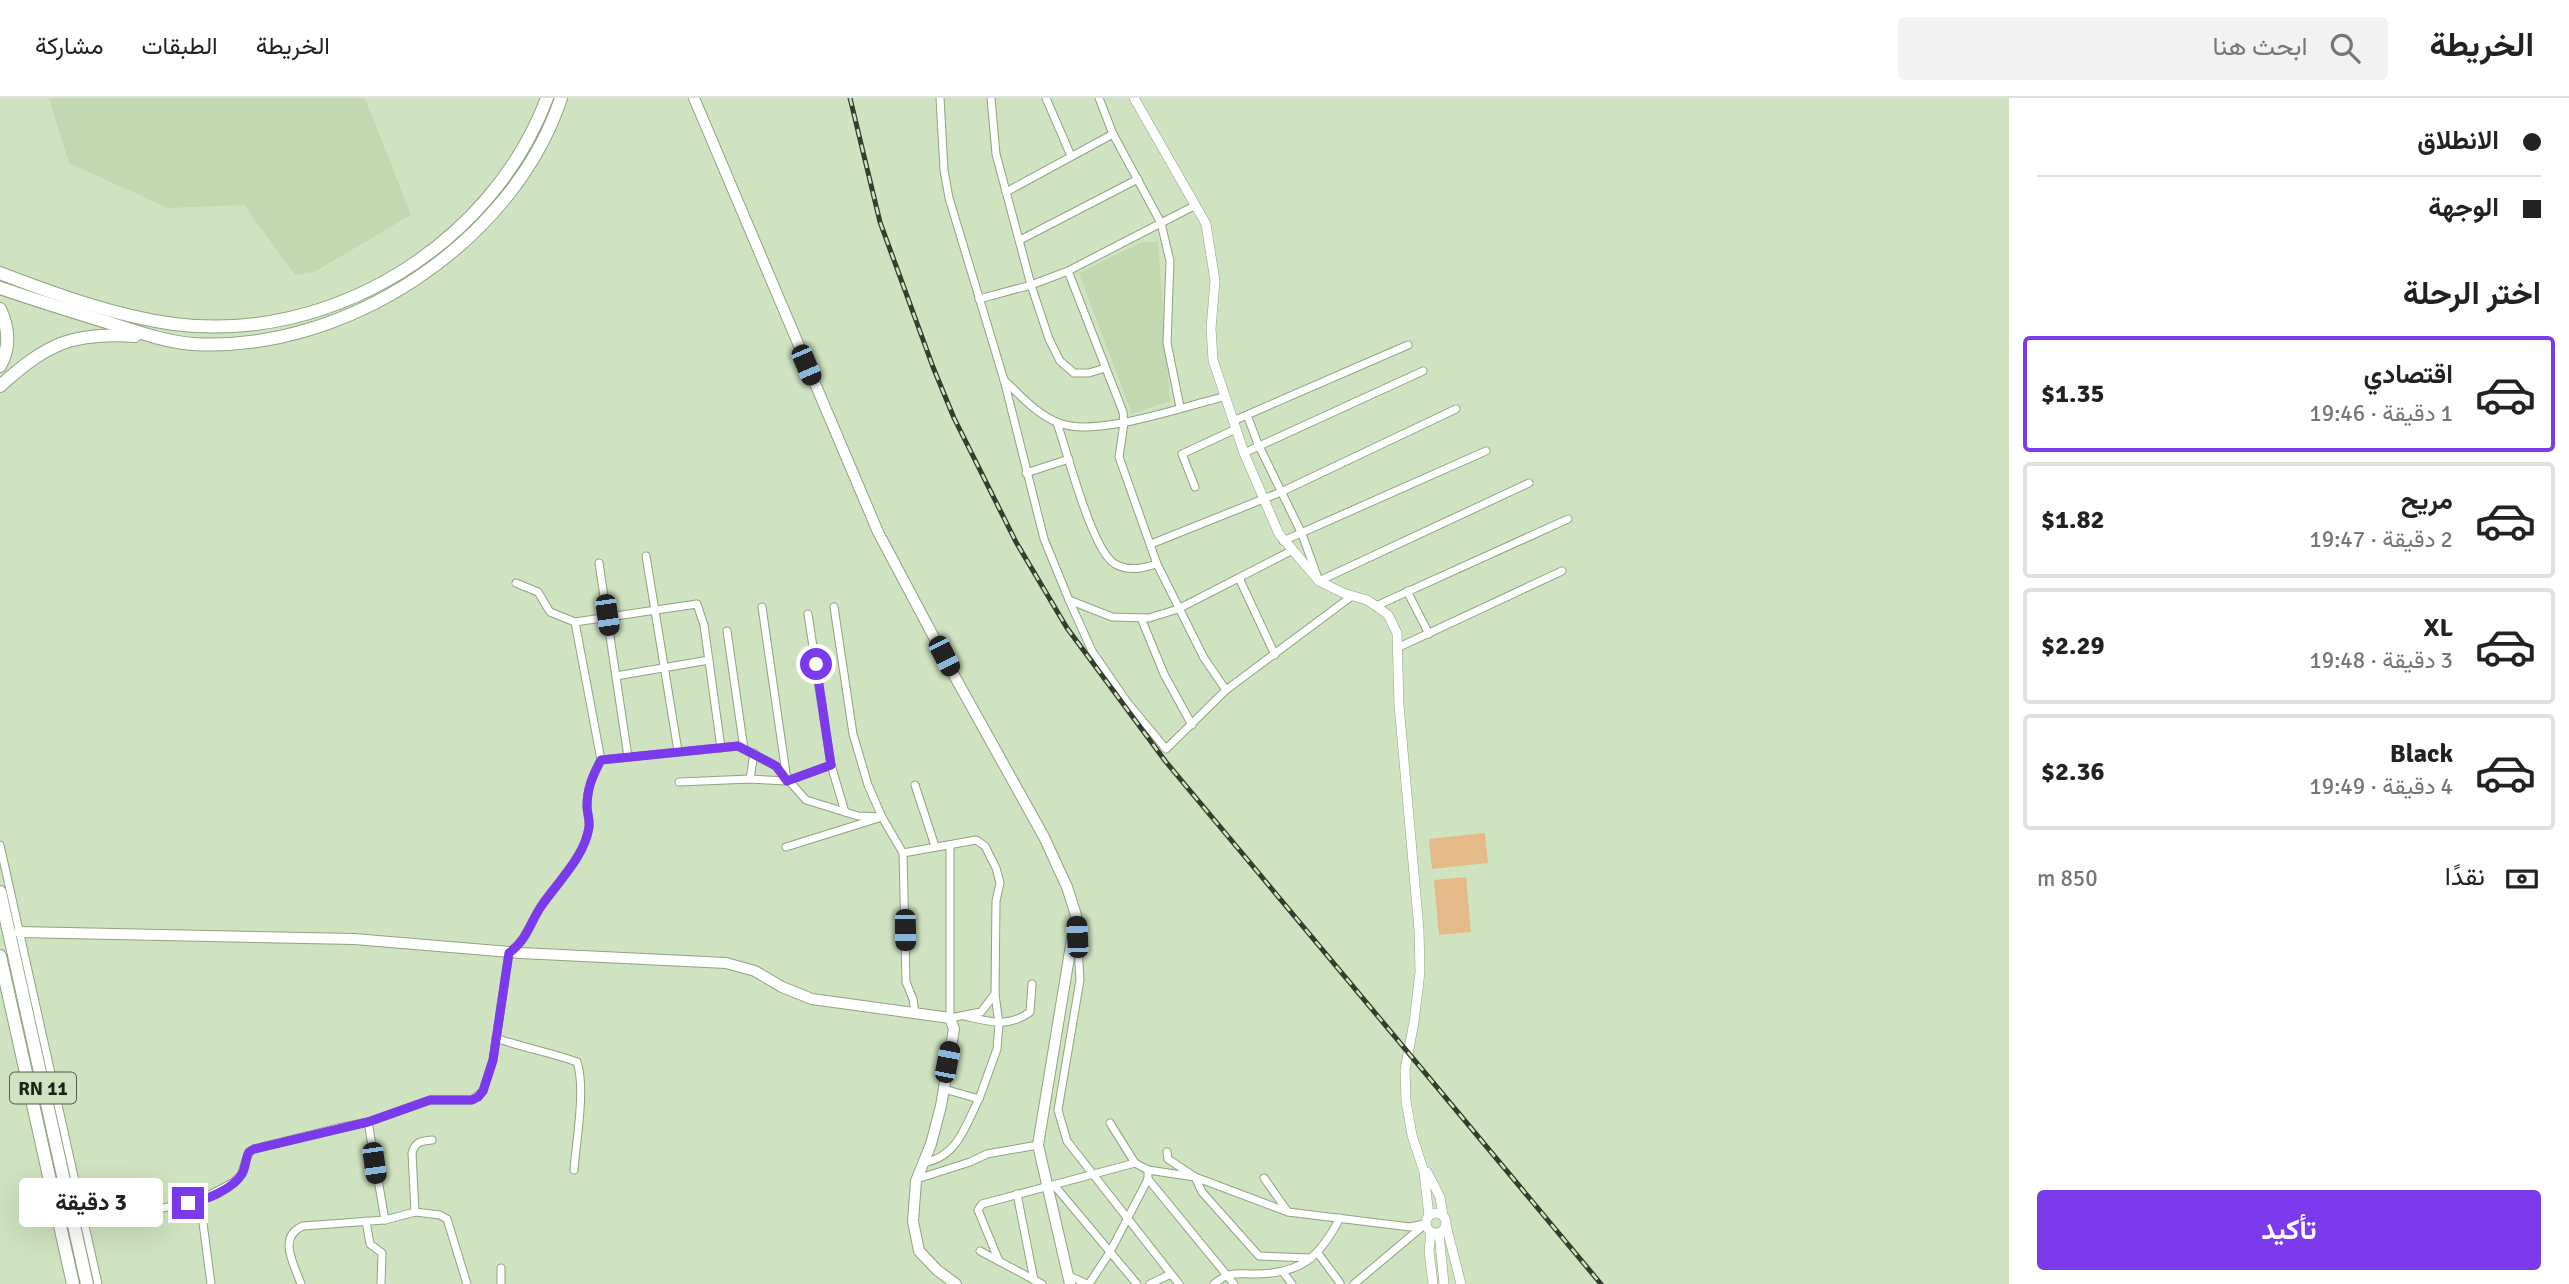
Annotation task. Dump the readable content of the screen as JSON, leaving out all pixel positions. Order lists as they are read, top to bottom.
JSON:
{
  "streets": {
    "highway": ["RN 11"]
  },
  "page": {
    "header": "الخريطة",
    "search": "ابحث هنا",
    "nav": ["الخريطة", "الطبقات", "مشاركة"],
    "banner": ["الانطلاق", "الوجهة"],
    "heading": "اختر الرحلة",
    "list": [
      {
        "name": "اقتصادي",
        "note": "1 دقيقة · 19:46",
        "value": "$1.35"
      },
      {
        "name": "مريح",
        "note": "2 دقيقة · 19:47",
        "value": "$1.82"
      },
      {
        "name": "XL",
        "note": "3 دقيقة · 19:48",
        "value": "$2.29"
      },
      {
        "name": "Black",
        "note": "4 دقيقة · 19:49",
        "value": "$2.36"
      }
    ],
    "pay": ["نقدًا", "850 m"],
    "buttons": "تأكيد",
    "bubble": "3 دقيقة"
  }
}
